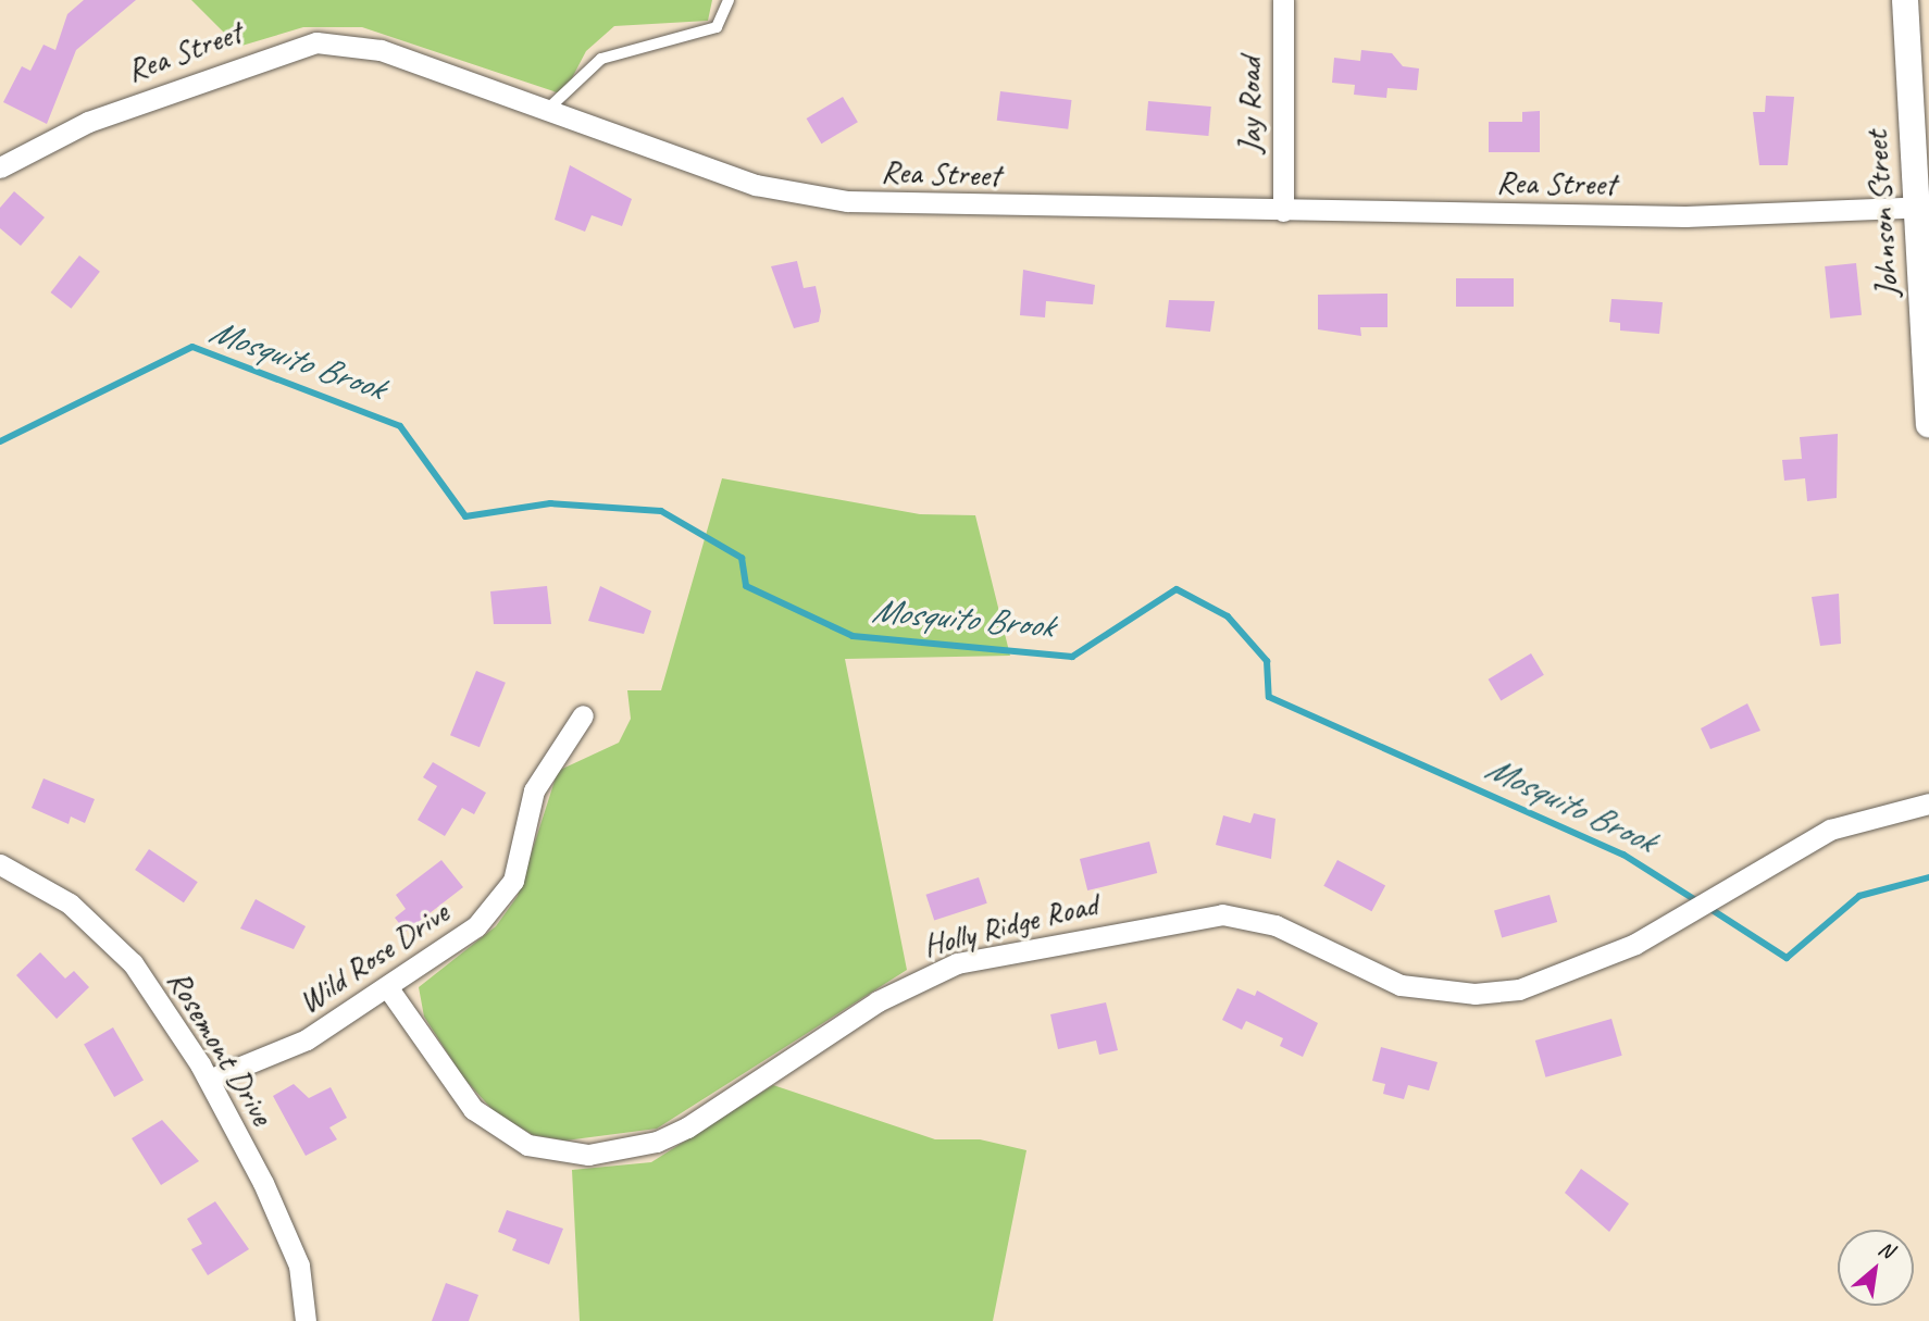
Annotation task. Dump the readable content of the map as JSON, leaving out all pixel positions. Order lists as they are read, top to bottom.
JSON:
{
  "streets": {
    "street": [
      "Rea Street",
      "Jay Road",
      "Johnson Street",
      "Holly Ridge Road",
      "Wild Rose Drive",
      "Rosemont Drive"
    ]
  },
  "crossings": [
    ["Rea Street", "Jay Road"],
    ["Rea Street", "Johnson Street"],
    ["Holly Ridge Road", "Wild Rose Drive"],
    ["Wild Rose Drive", "Rosemont Drive"]
  ],
  "water": ["Mosquito Brook"],
  "north": "top right"
}
